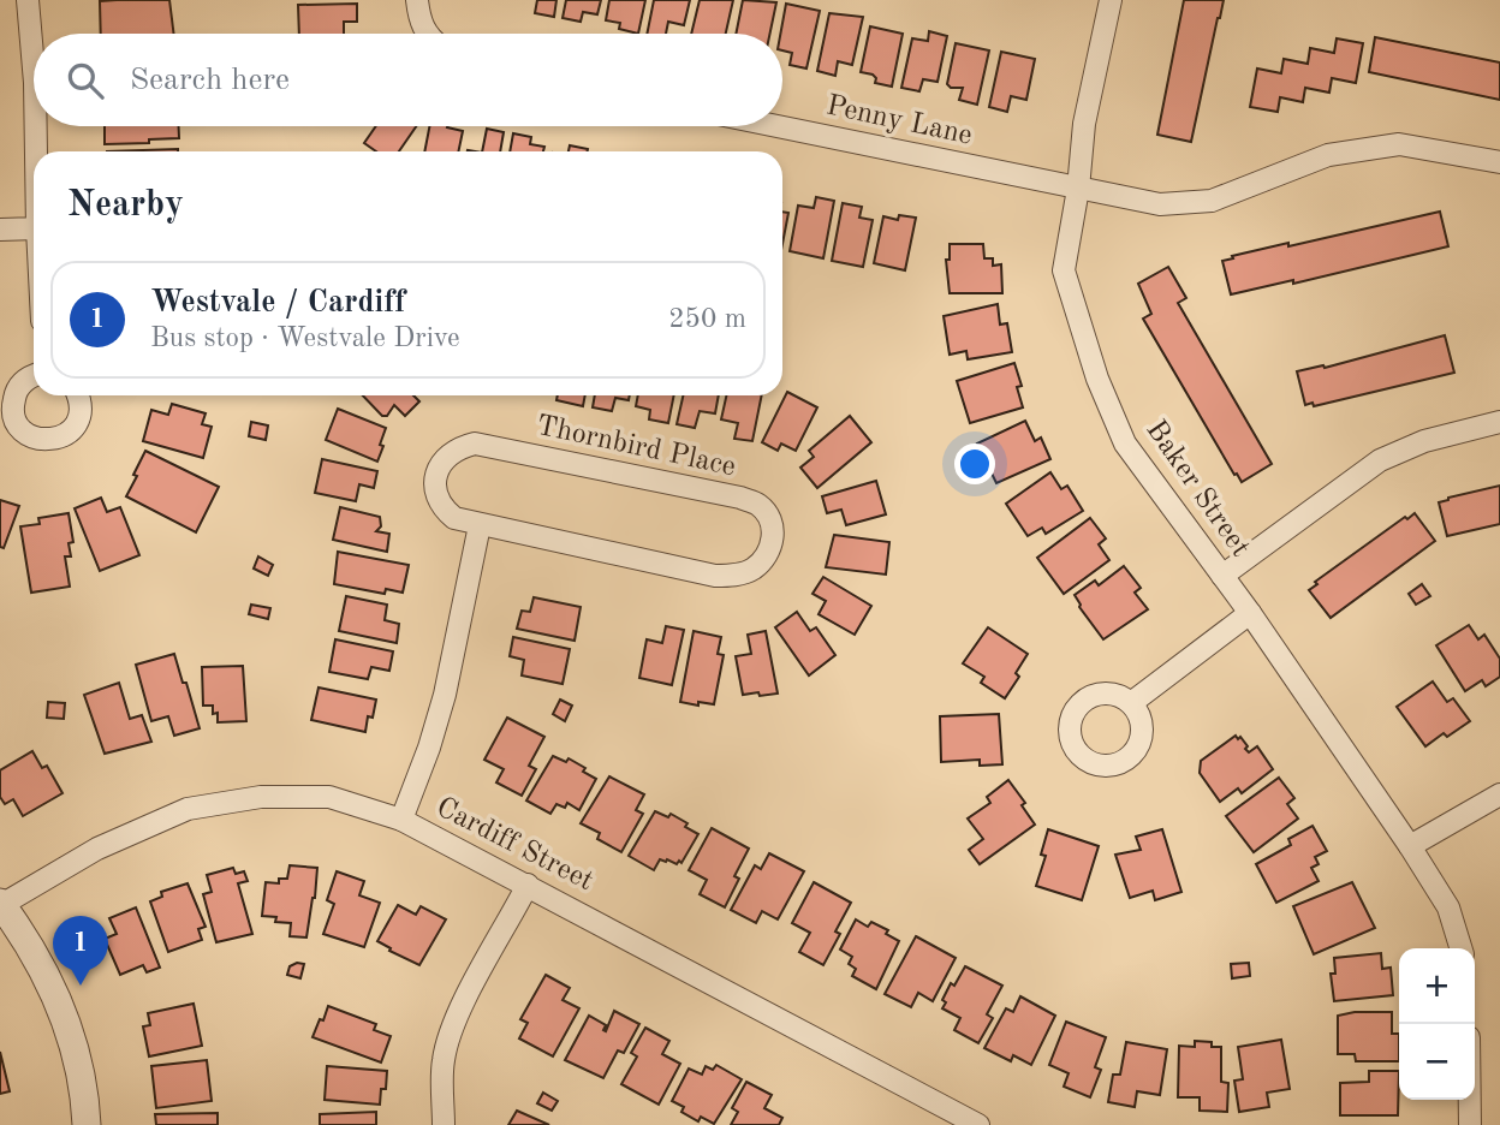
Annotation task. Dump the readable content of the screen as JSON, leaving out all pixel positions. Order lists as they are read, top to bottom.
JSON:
{
  "streets": {
    "street": [
      "Penny Lane",
      "Thornbird Place",
      "Baker Street",
      "Cardiff Street"
    ]
  },
  "crossings": [
    ["Penny Lane", "Baker Street"]
  ],
  "page": {
    "search": "Search here",
    "heading": "Nearby",
    "list": [
      {
        "mark": "1",
        "name": "Westvale / Cardiff",
        "note": "Bus stop · Westvale Drive",
        "value": "250 m"
      }
    ],
    "pins": "1",
    "map_buttons": ["+", "−"]
  }
}
